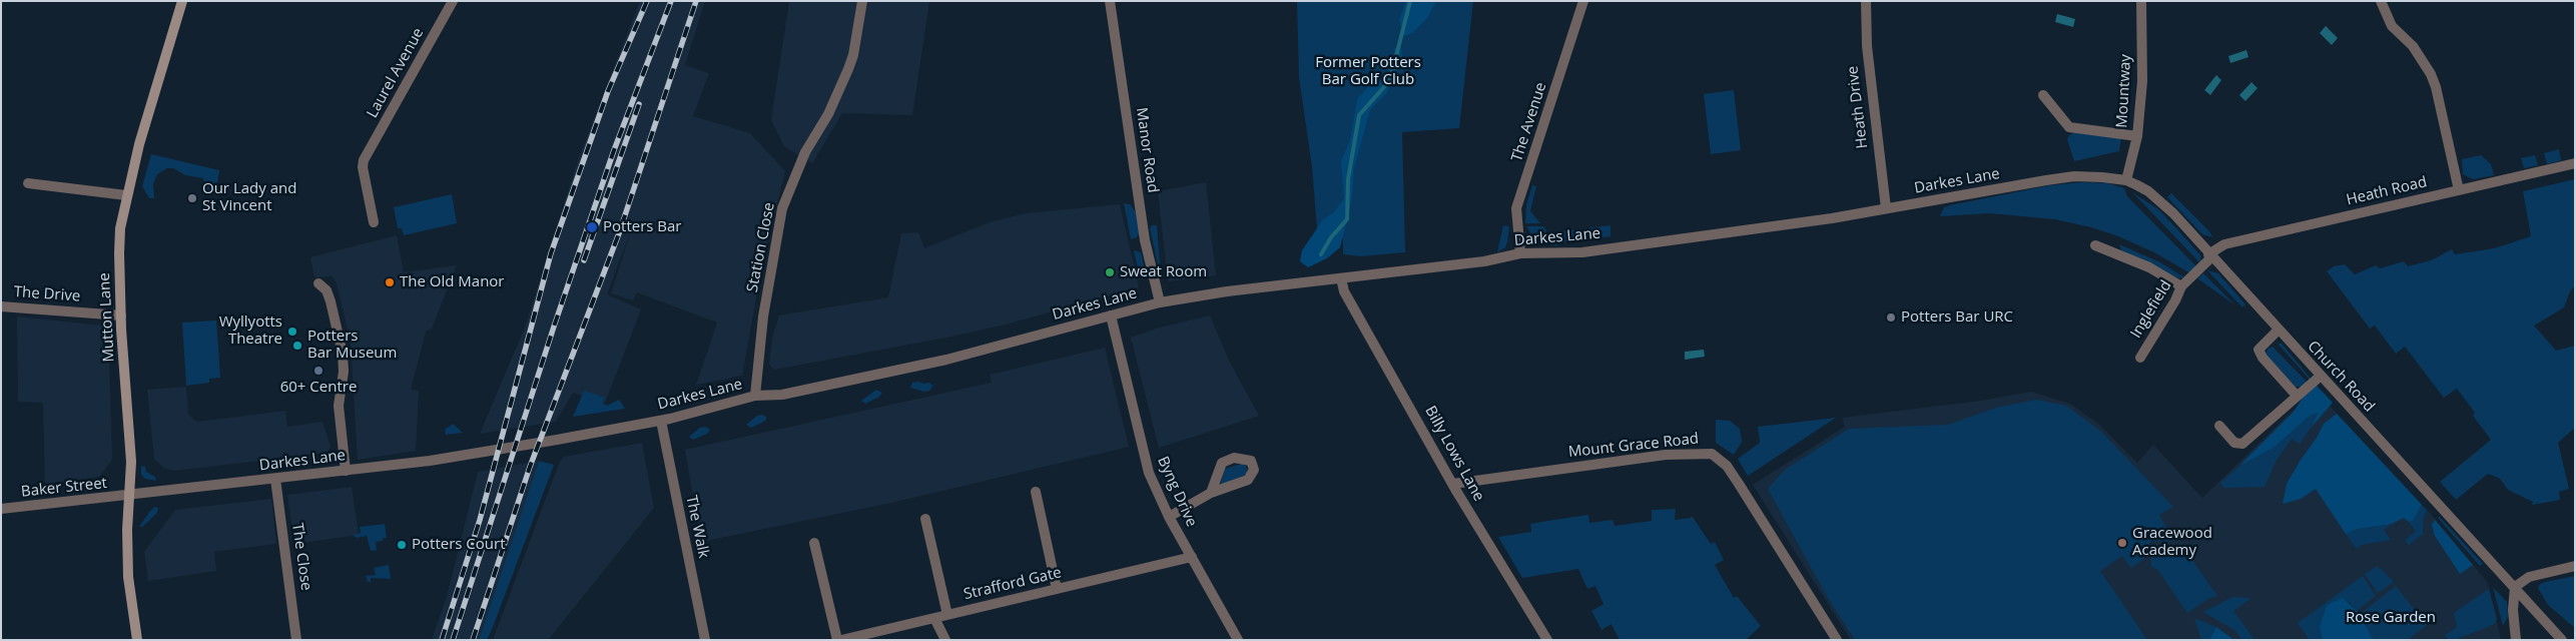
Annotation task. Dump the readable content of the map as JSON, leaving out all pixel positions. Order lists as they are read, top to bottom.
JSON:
{
  "streets": {
    "main road": ["Mutton Lane"],
    "street": [
      "Laurel Avenue",
      "Mountway",
      "Heath Drive",
      "The Avenue",
      "Manor Road",
      "Darkes Lane",
      "Heath Road",
      "Station Close",
      "The Drive",
      "Inglefield",
      "Church Road",
      "Mount Grace Road",
      "Billy Lows Lane",
      "Baker Street",
      "Byng Drive",
      "The Walk",
      "The Close",
      "Strafford Gate"
    ]
  },
  "crossings": [
    ["Mountway", "Church Road"],
    ["Heath Drive", "Darkes Lane"],
    ["The Avenue", "Darkes Lane"],
    ["Manor Road", "Darkes Lane"],
    ["Darkes Lane", "Station Close"],
    ["Darkes Lane", "Mutton Lane"],
    ["Darkes Lane", "Church Road"],
    ["Darkes Lane", "Billy Lows Lane"],
    ["Darkes Lane", "Baker Street"],
    ["Darkes Lane", "Byng Drive"],
    ["Darkes Lane", "The Walk"],
    ["Darkes Lane", "The Close"],
    ["Heath Road", "Inglefield"],
    ["Heath Road", "Church Road"],
    ["The Drive", "Mutton Lane"],
    ["Inglefield", "Church Road"],
    ["Mutton Lane", "Baker Street"],
    ["Mount Grace Road", "Billy Lows Lane"],
    ["Byng Drive", "Strafford Gate"]
  ],
  "parks": ["Former Potters Bar Golf Club", "Rose Garden"],
  "places": [
    "Our Lady and St Vincent",
    "Potters Bar",
    "Sweat Room",
    "The Old Manor",
    "Potters Bar URC",
    "Wyllyotts Theatre",
    "Potters Bar Museum",
    "60+ Centre",
    "Gracewood Academy",
    "Potters Court"
  ]
}
